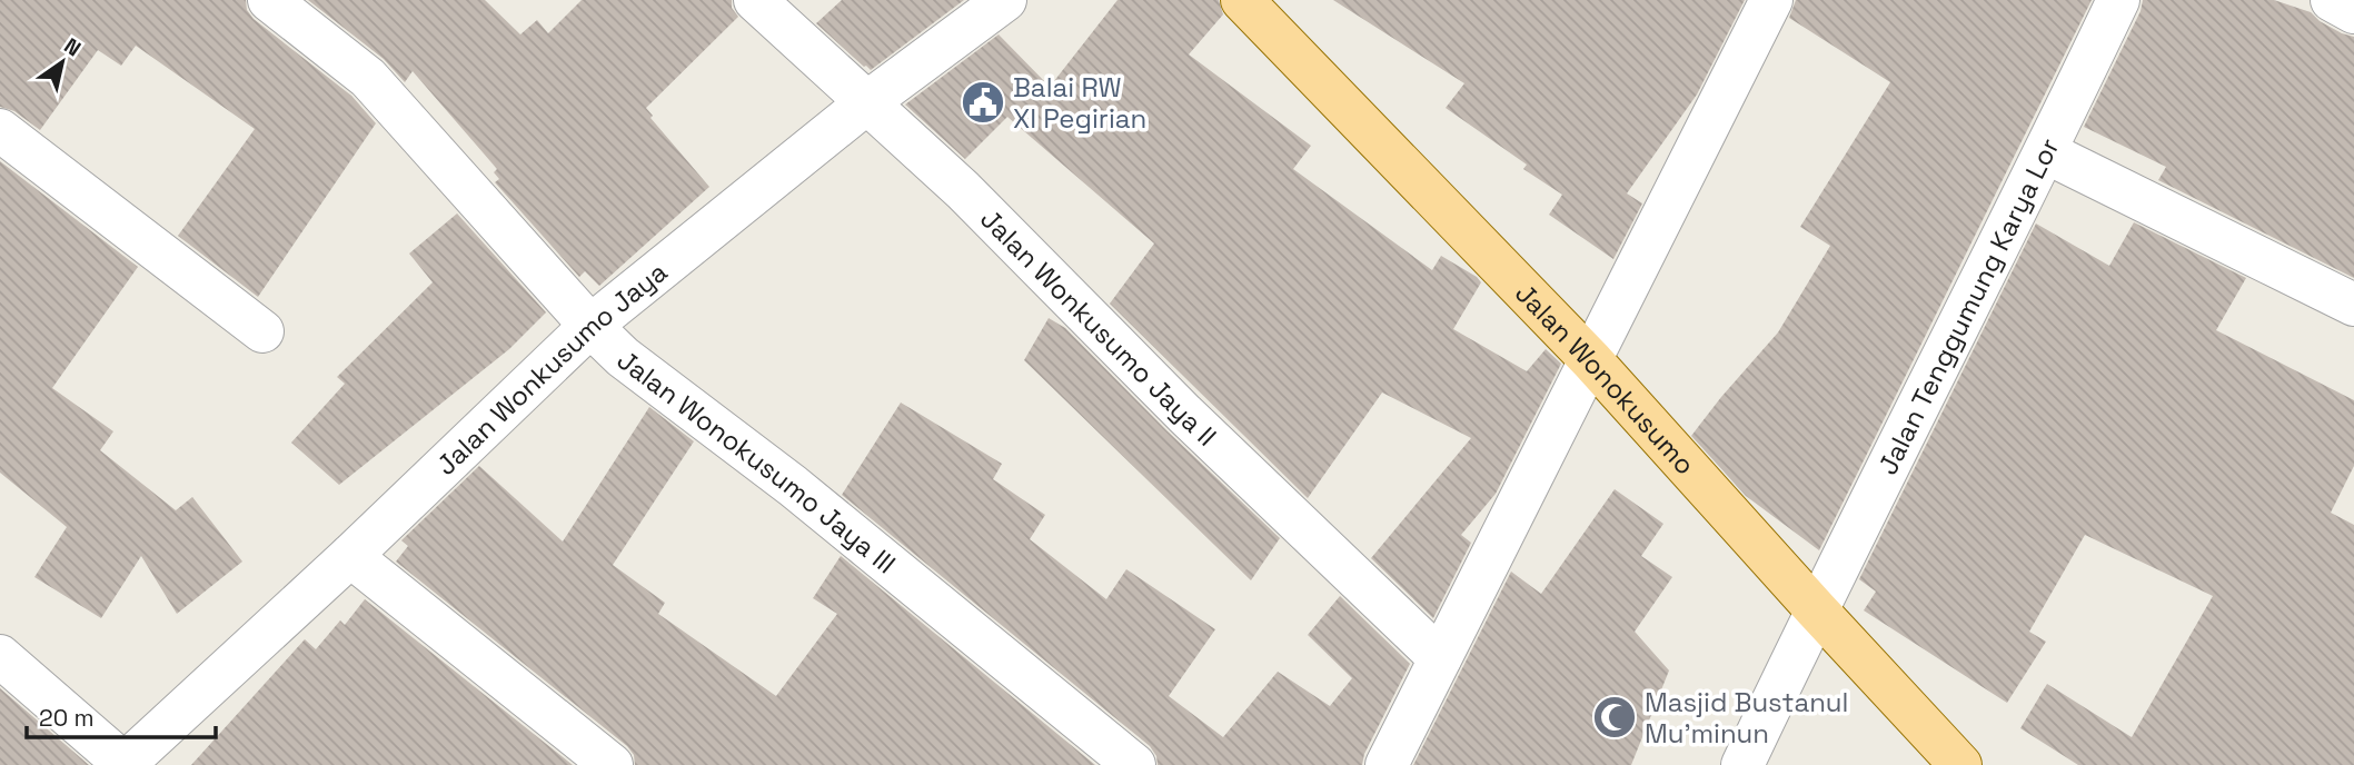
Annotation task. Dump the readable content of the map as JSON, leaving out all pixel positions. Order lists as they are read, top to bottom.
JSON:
{
  "streets": {
    "main road": ["Jalan Wonokusumo"],
    "street": [
      "Jalan Tenggumung Karya Lor",
      "Jalan Wonkusumo Jaya II",
      "Jalan Wonkusumo Jaya",
      "Jalan Wonokusumo Jaya III"
    ]
  },
  "crossings": [
    ["Jalan Tenggumung Karya Lor", "Jalan Wonokusumo"],
    ["Jalan Wonkusumo Jaya II", "Jalan Wonkusumo Jaya"],
    ["Jalan Wonkusumo Jaya", "Jalan Wonokusumo Jaya III"]
  ],
  "places": {
    "public building": ["Balai RW XI Pegirian"],
    "mosque": ["Masjid Bustanul Mu'minun"]
  },
  "scale_bar": "20 m",
  "north": "top right"
}
